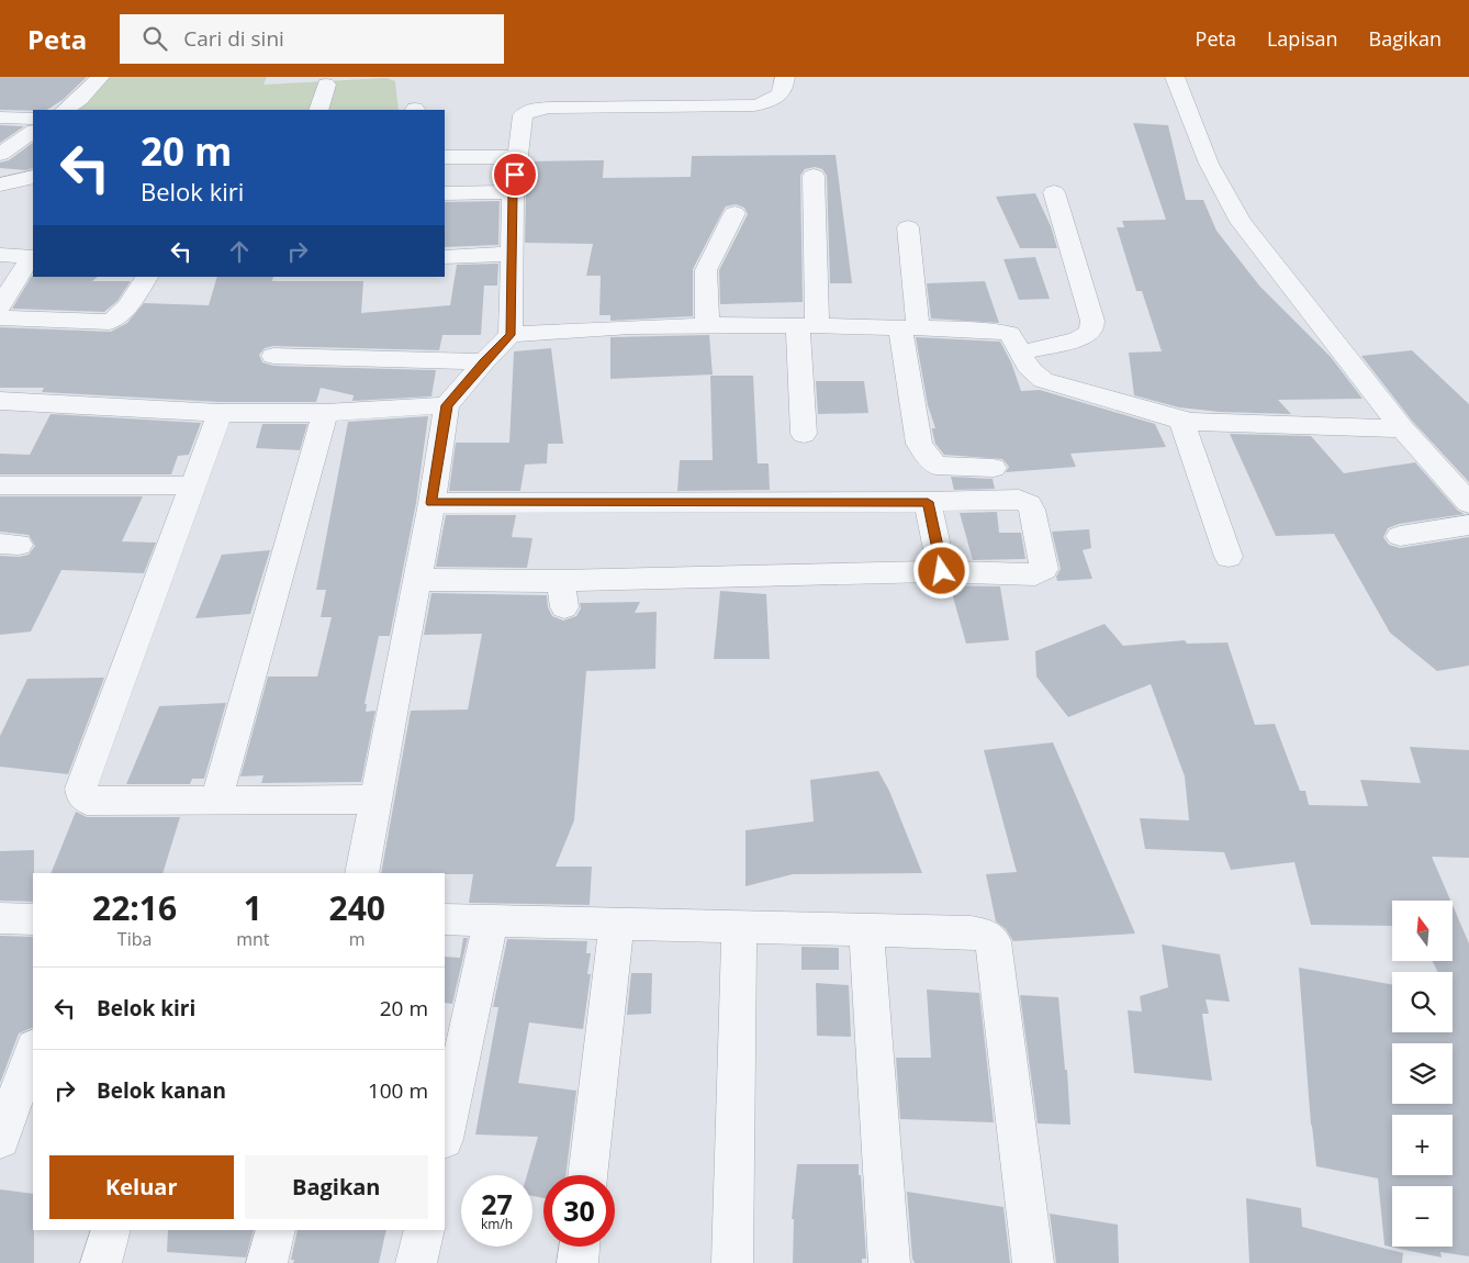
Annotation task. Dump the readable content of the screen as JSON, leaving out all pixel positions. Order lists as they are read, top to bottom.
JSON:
{
  "north": "top",
  "page": {
    "header": "Peta",
    "search": "Cari di sini",
    "nav": ["Peta", "Lapisan", "Bagikan"],
    "turn": ["20 m", "Belok kiri"],
    "eta": [
      "22:16",
      "Tiba",
      "1",
      "mnt",
      "240",
      "m"
    ],
    "map_buttons": ["+", "−"],
    "list": [
      {
        "name": "Belok kiri",
        "value": "20 m"
      },
      {
        "name": "Belok kanan",
        "value": "100 m"
      }
    ],
    "buttons": ["Keluar", "Bagikan"],
    "speed": "27 km/h",
    "limit": "30"
  }
}
